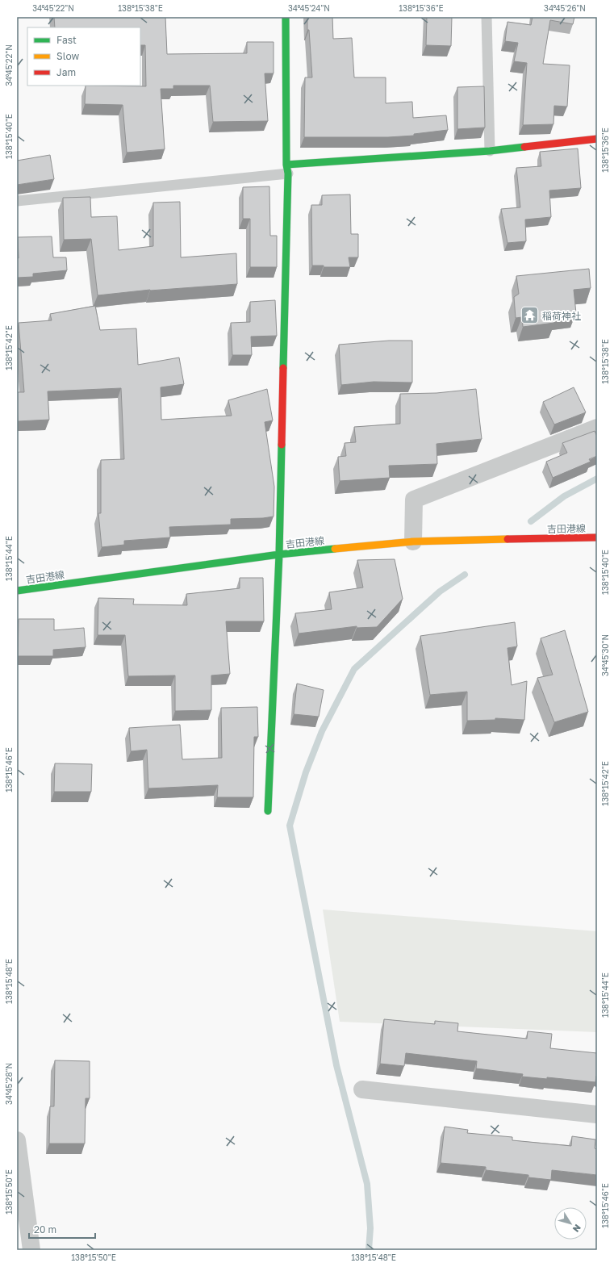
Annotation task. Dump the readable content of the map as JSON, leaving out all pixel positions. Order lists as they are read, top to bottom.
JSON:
{
  "streets": {
    "street": ["吉田港線"]
  },
  "places": {
    "temple": ["稲荷神社"]
  },
  "legend": ["Fast", "Slow", "Jam"],
  "scale_bar": "20 m",
  "north": "bottom right",
  "coordinates": [
    "34°45'22\"N",
    "138°15'38\"E",
    "34°45'24\"N",
    "138°15'36\"E",
    "34°45'26\"N",
    "138°15'40\"E",
    "138°15'42\"E",
    "138°15'44\"E",
    "34°45'30\"N",
    "138°15'46\"E",
    "138°15'48\"E",
    "34°45'28\"N",
    "138°15'50\"E"
  ]
}
